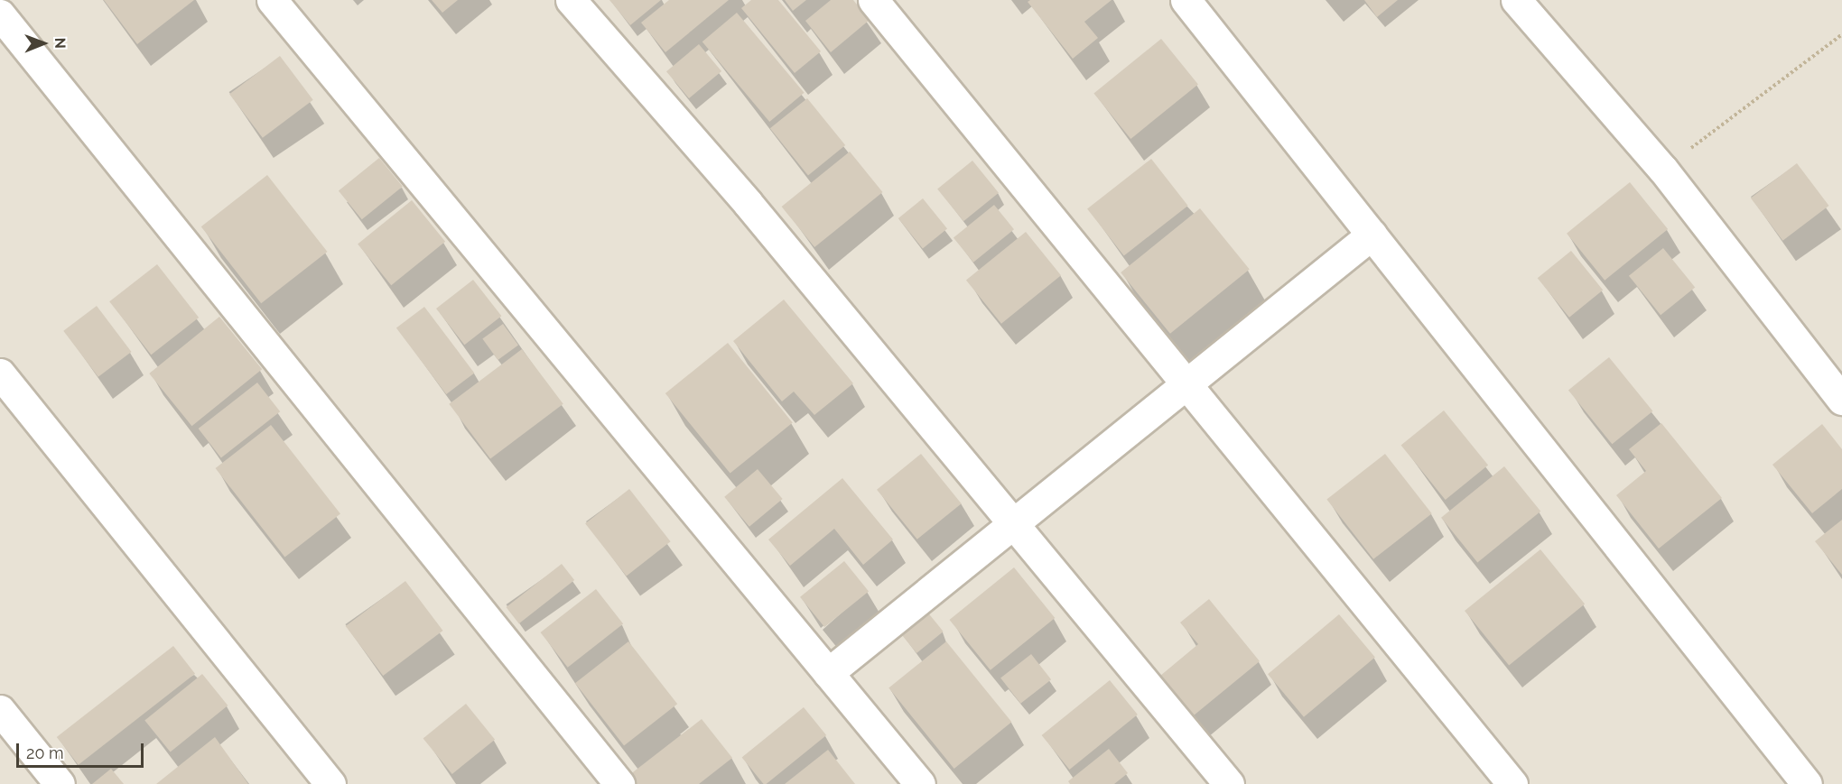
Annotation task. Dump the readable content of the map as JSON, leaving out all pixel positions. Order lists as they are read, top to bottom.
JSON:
{
  "scale_bar": "20 m",
  "north": "right"
}
